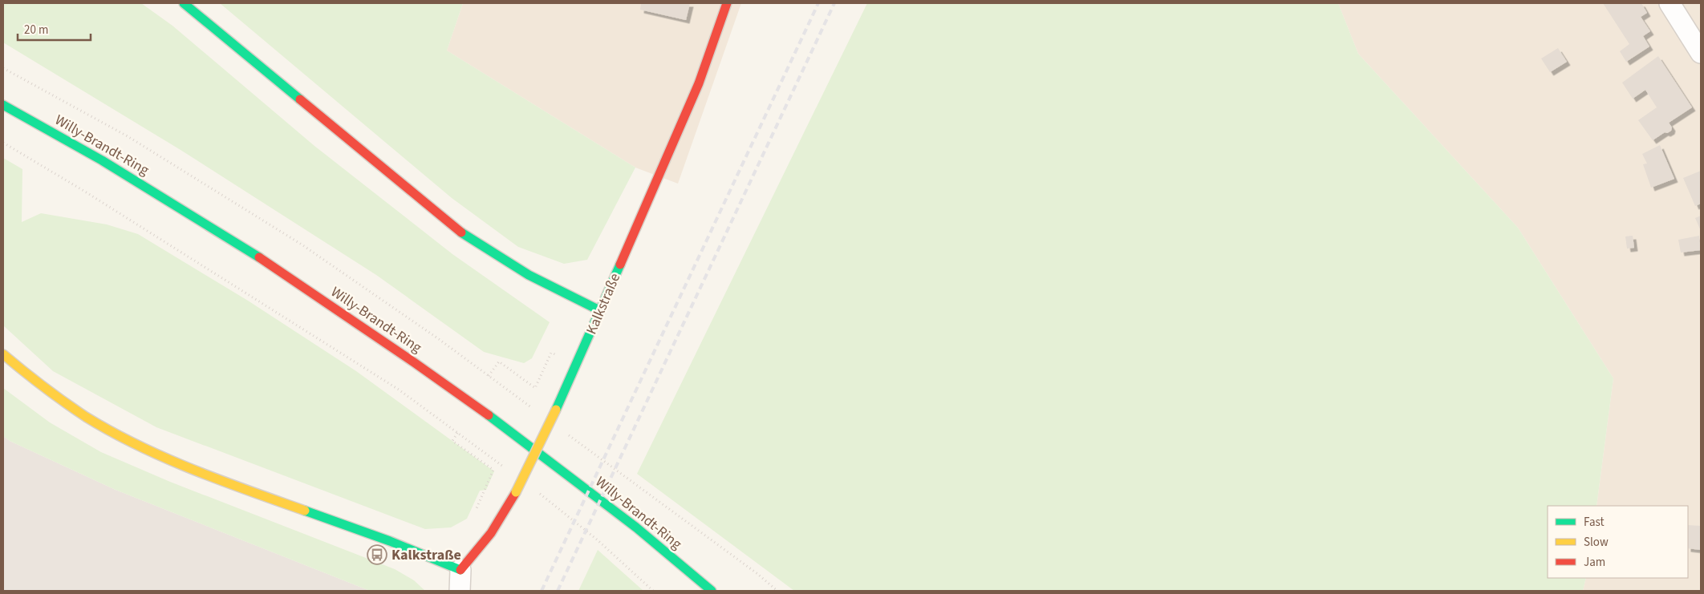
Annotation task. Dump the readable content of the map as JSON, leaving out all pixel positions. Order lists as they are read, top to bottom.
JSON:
{
  "streets": {
    "main road": ["Willy-Brandt-Ring", "Kalkstraße"]
  },
  "places": {
    "bus stop": ["Kalkstraße"]
  },
  "legend": ["Fast", "Slow", "Jam"],
  "scale_bar": "20 m"
}
